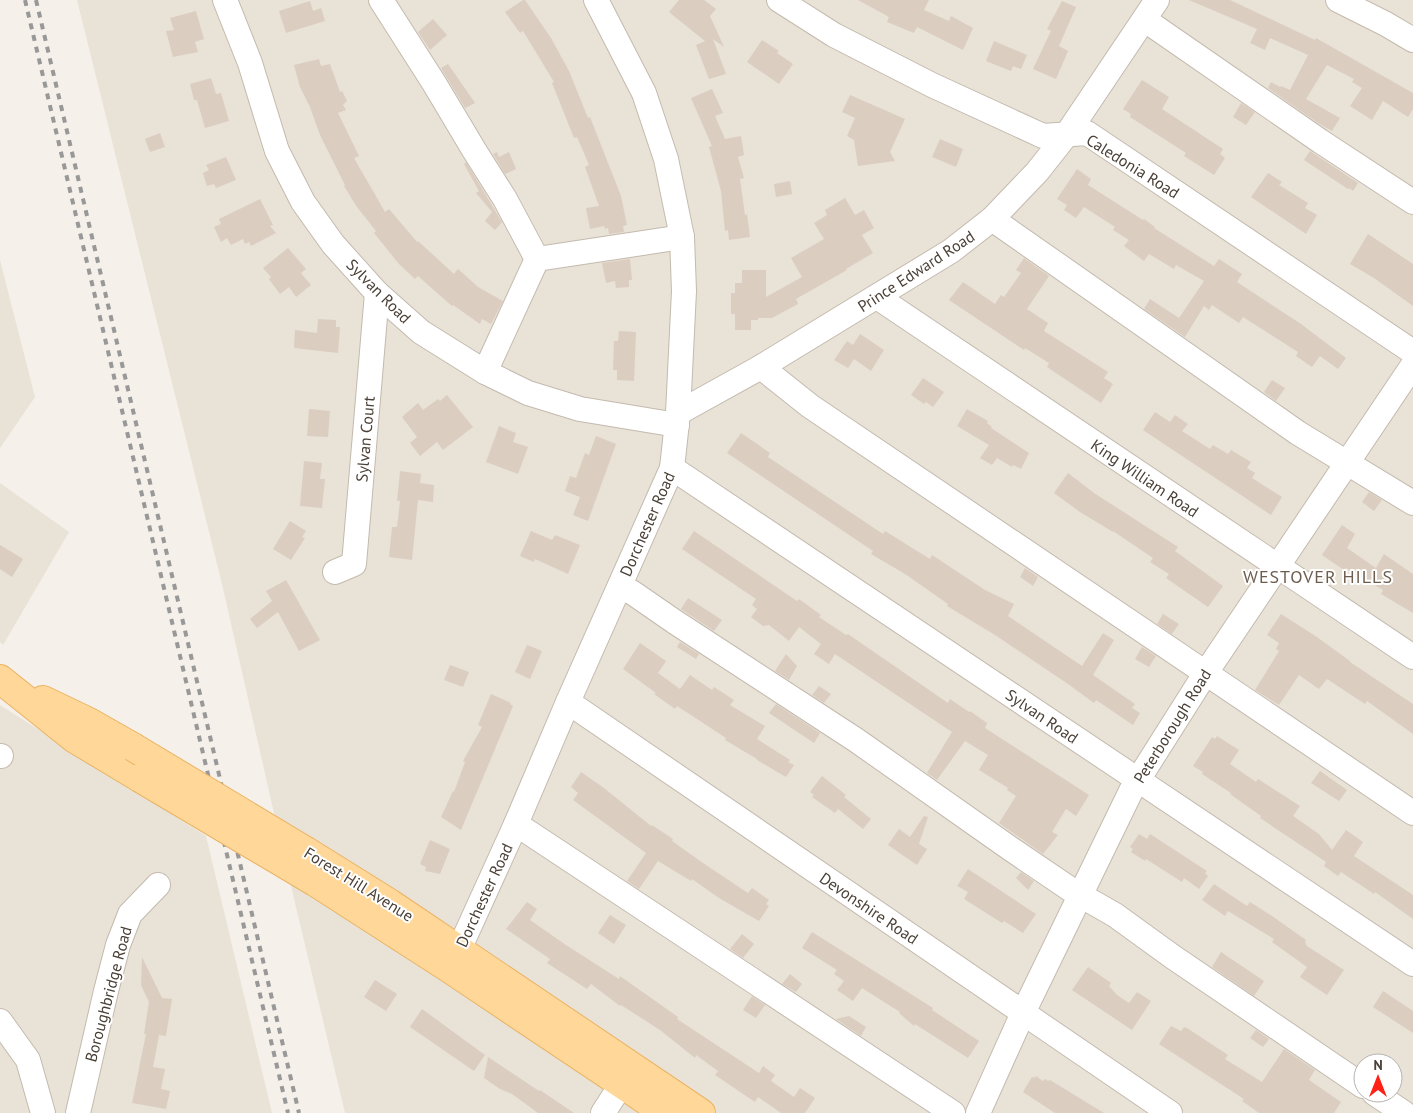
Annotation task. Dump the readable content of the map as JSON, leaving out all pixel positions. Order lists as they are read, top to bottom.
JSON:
{
  "streets": {
    "main road": ["Forest Hill Avenue"],
    "street": [
      "Caledonia Road",
      "Prince Edward Road",
      "Sylvan Road",
      "Sylvan Court",
      "King William Road",
      "Dorchester Road",
      "Peterborough Road",
      "Devonshire Road",
      "Boroughbridge Road"
    ]
  },
  "crossings": [
    ["Caledonia Road", "Prince Edward Road"],
    ["Prince Edward Road", "Sylvan Road"],
    ["Prince Edward Road", "King William Road"],
    ["Prince Edward Road", "Dorchester Road"],
    ["Sylvan Road", "Sylvan Court"],
    ["Sylvan Road", "Dorchester Road"],
    ["Sylvan Road", "Peterborough Road"],
    ["King William Road", "Peterborough Road"],
    ["Dorchester Road", "Forest Hill Avenue"],
    ["Dorchester Road", "Devonshire Road"],
    ["Peterborough Road", "Devonshire Road"]
  ],
  "districts": ["WESTOVER HILLS"],
  "north": "top"
}
